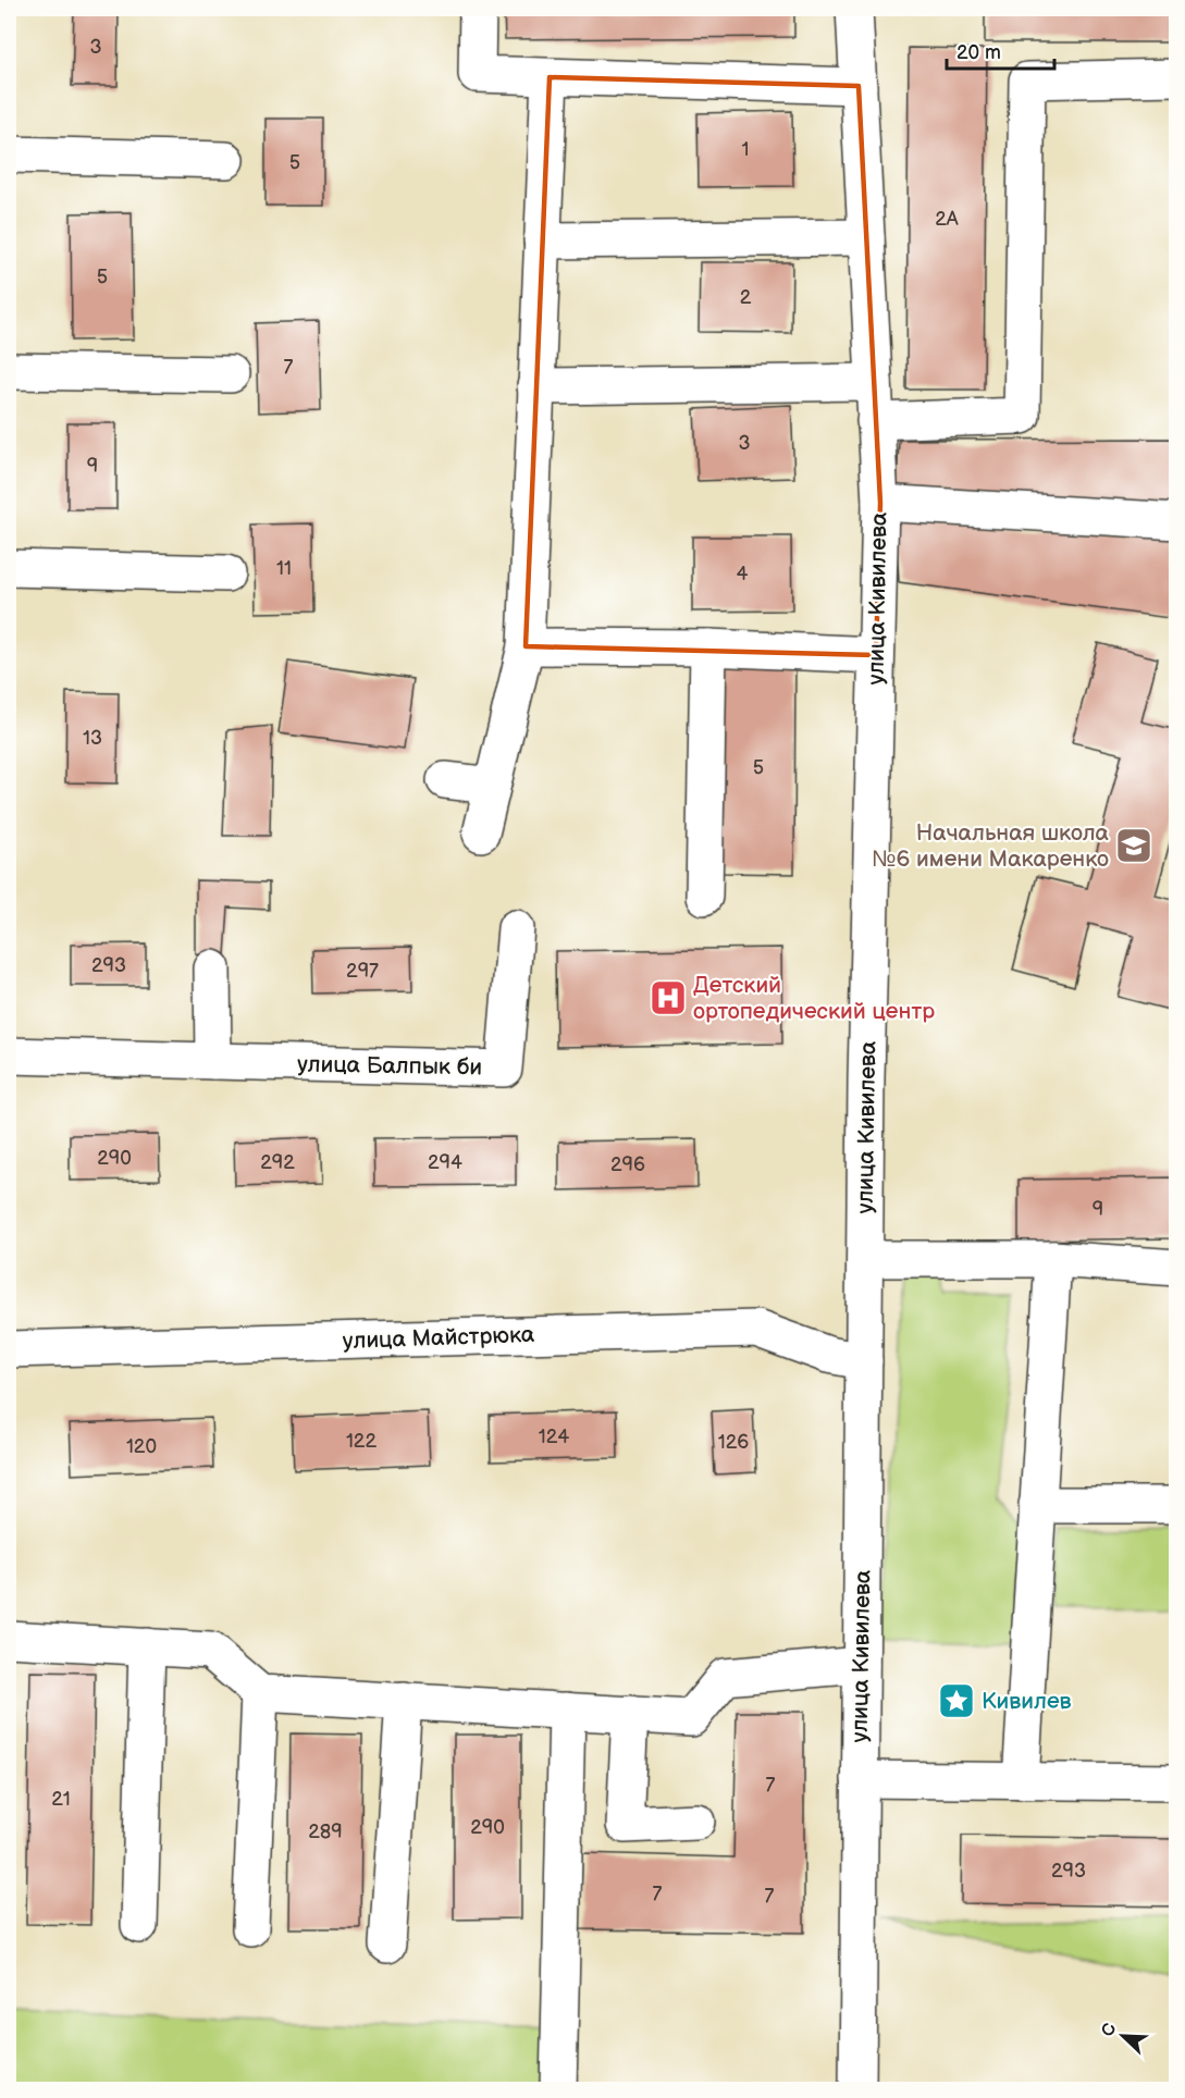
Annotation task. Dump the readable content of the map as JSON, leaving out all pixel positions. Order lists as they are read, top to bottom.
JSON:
{
  "streets": {
    "street": ["улица Кивилева", "улица Балпык би", "улица Майстрюка"]
  },
  "crossings": [
    ["улица Кивилева", "улица Майстрюка"]
  ],
  "places": {
    "school or university": ["Начальная школа №6 имени Макаренко"],
    "hospital": ["Детский ортопедический центр"],
    "place": ["Кивилев"]
  },
  "house_numbers": [
    "3",
    "1",
    "5",
    "2А",
    "5",
    "2",
    "7",
    "3",
    "9",
    "11",
    "4",
    "13",
    "5",
    "293",
    "297",
    "290",
    "292",
    "294",
    "296",
    "9",
    "124",
    "122",
    "126",
    "120",
    "7",
    "21",
    "290",
    "289",
    "293",
    "7",
    "7"
  ],
  "scale_bar": "20 m",
  "north": "top left"
}
